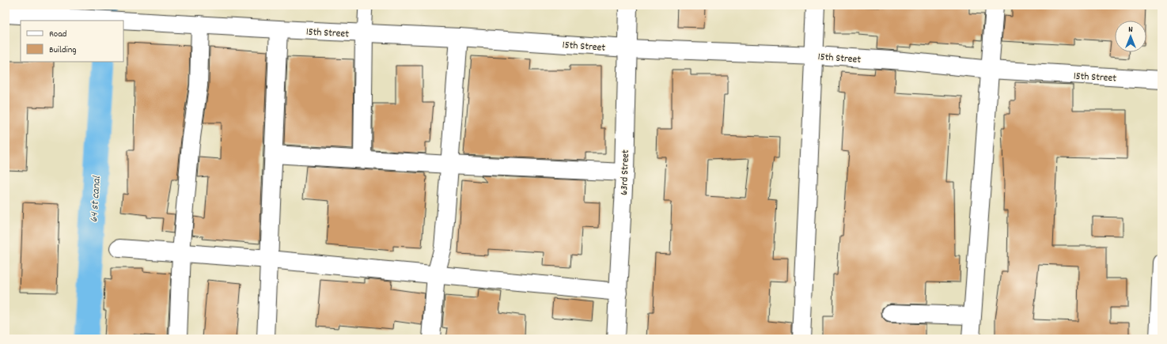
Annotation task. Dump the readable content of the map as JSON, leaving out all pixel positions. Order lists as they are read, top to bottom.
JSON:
{
  "streets": {
    "street": ["15th Street", "63rd Street"]
  },
  "crossings": [
    ["15th Street", "63rd Street"]
  ],
  "water": ["64 st canal"],
  "legend": ["Road", "Building"],
  "north": "top"
}
